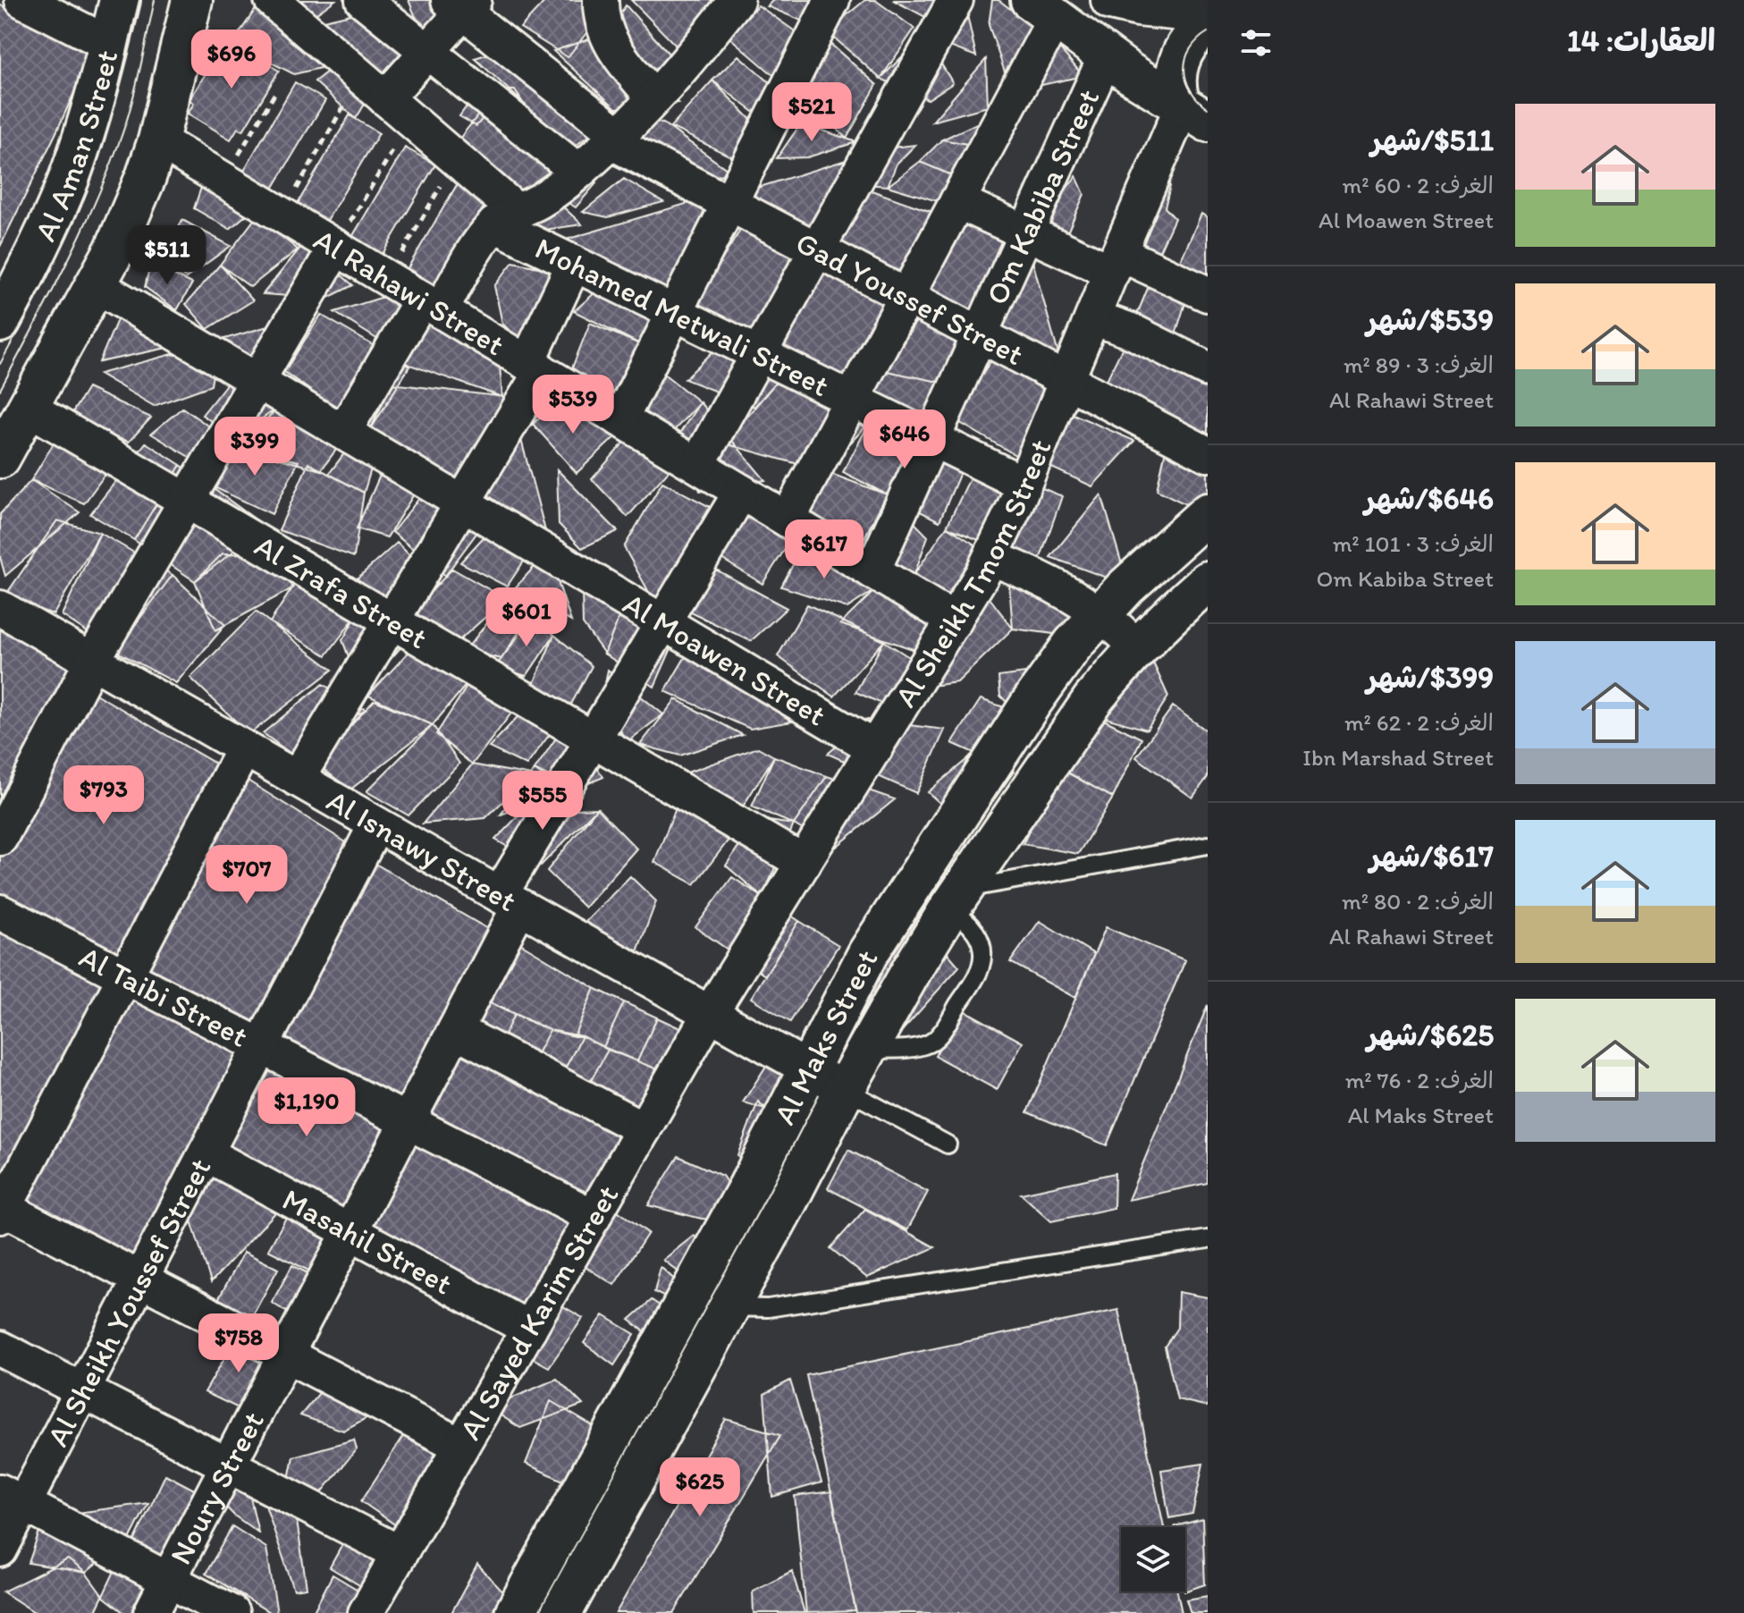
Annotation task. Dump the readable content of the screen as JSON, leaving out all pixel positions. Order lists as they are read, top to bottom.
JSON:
{
  "streets": {
    "main road": ["Al Aman Street", "Al Maks Street"],
    "street": [
      "Om Kabiba Street",
      "Al Rahawi Street",
      "Gad Youssef Street",
      "Mohamed Metwali Street",
      "Al Sheikh Tmom Street",
      "Al Zrafa Street",
      "Al Moawen Street",
      "Al Isnawy Street",
      "Al Taibi Street",
      "Masahil Street",
      "Al Sheikh Youssef Street",
      "Al Sayed Karim Street",
      "Noury Street"
    ]
  },
  "crossings": [
    ["Om Kabiba Street", "Al Rahawi Street"],
    ["Om Kabiba Street", "Gad Youssef Street"],
    ["Om Kabiba Street", "Mohamed Metwali Street"],
    ["Al Rahawi Street", "Al Sheikh Tmom Street"],
    ["Al Rahawi Street", "Noury Street"],
    ["Gad Youssef Street", "Al Sheikh Tmom Street"],
    ["Mohamed Metwali Street", "Al Sheikh Tmom Street"],
    ["Al Sheikh Tmom Street", "Al Zrafa Street"],
    ["Al Sheikh Tmom Street", "Al Moawen Street"],
    ["Al Sheikh Tmom Street", "Al Isnawy Street"],
    ["Al Sheikh Tmom Street", "Al Sayed Karim Street"],
    ["Al Zrafa Street", "Noury Street"],
    ["Al Moawen Street", "Noury Street"],
    ["Al Isnawy Street", "Al Maks Street"],
    ["Al Isnawy Street", "Al Sheikh Youssef Street"],
    ["Al Isnawy Street", "Al Sayed Karim Street"],
    ["Al Isnawy Street", "Noury Street"],
    ["Al Taibi Street", "Al Sheikh Youssef Street"],
    ["Al Taibi Street", "Al Sayed Karim Street"],
    ["Al Taibi Street", "Noury Street"],
    ["Masahil Street", "Al Sheikh Youssef Street"],
    ["Masahil Street", "Al Sayed Karim Street"],
    ["Masahil Street", "Noury Street"]
  ],
  "page": {
    "heading": "العقارات: 14",
    "price": [
      "$696",
      "$521",
      "$511",
      "$539",
      "$646",
      "$399",
      "$617",
      "$601",
      "$793",
      "$555",
      "$707",
      "$1,190",
      "$758",
      "$625"
    ],
    "list": [
      {
        "name": "$511/شهر",
        "note": "الغرف: 2 · 60 m² · Al Moawen Street"
      },
      {
        "name": "$539/شهر",
        "note": "الغرف: 3 · 89 m² · Al Rahawi Street"
      },
      {
        "name": "$646/شهر",
        "note": "الغرف: 3 · 101 m² · Om Kabiba Street"
      },
      {
        "name": "$399/شهر",
        "note": "الغرف: 2 · 62 m² · Ibn Marshad Street"
      },
      {
        "name": "$617/شهر",
        "note": "الغرف: 2 · 80 m² · Al Rahawi Street"
      },
      {
        "name": "$625/شهر",
        "note": "الغرف: 2 · 76 m² · Al Maks Street"
      }
    ]
  }
}
